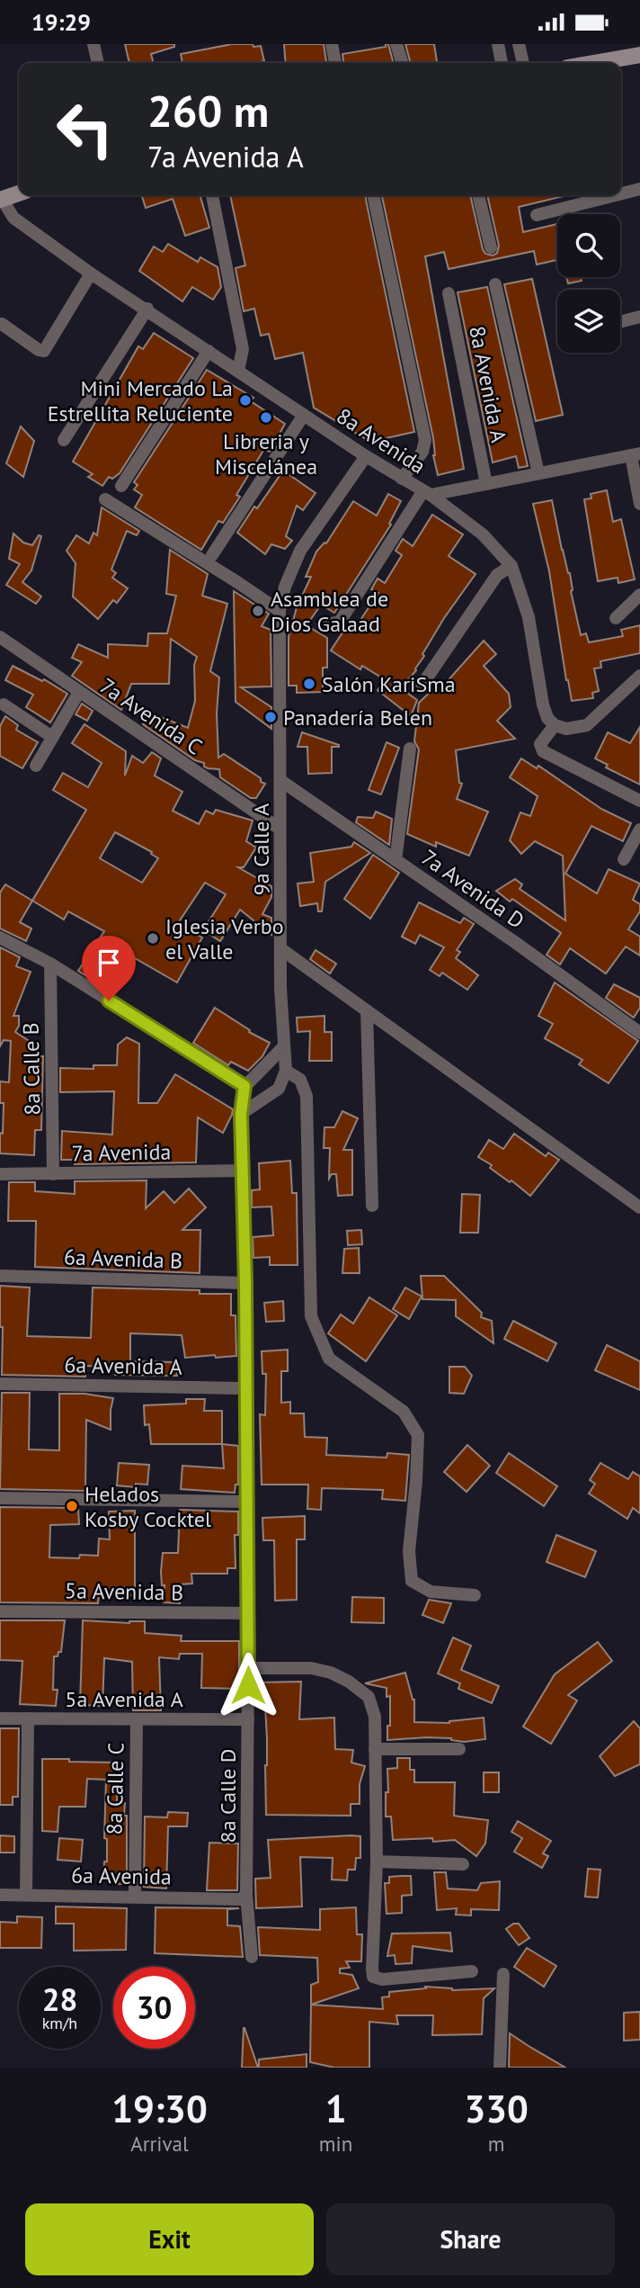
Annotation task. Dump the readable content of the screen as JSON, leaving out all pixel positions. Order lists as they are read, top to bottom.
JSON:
{
  "streets": {
    "street": [
      "8a Avenida A",
      "8a Avenida",
      "7a Avenida C",
      "9a Calle A",
      "7a Avenida D",
      "8a Calle B",
      "7a Avenida",
      "6a Avenida B",
      "6a Avenida A",
      "5a Avenida B",
      "5a Avenida A",
      "8a Calle C",
      "8a Calle D",
      "6a Avenida"
    ]
  },
  "crossings": [
    ["8a Avenida", "9a Calle A"],
    ["7a Avenida C", "9a Calle A"],
    ["9a Calle A", "7a Avenida D"],
    ["8a Calle B", "7a Avenida"],
    ["7a Avenida", "8a Calle D"],
    ["6a Avenida B", "8a Calle D"],
    ["6a Avenida A", "8a Calle D"],
    ["5a Avenida B", "8a Calle D"],
    ["5a Avenida A", "8a Calle C"],
    ["5a Avenida A", "8a Calle D"],
    ["8a Calle C", "6a Avenida"],
    ["8a Calle D", "6a Avenida"]
  ],
  "places": [
    "Mini Mercado La Estrellita Reluciente",
    "Libreria y Miscelánea",
    "Asamblea de Dios Galaad",
    "Salón KariSma",
    "Panadería Belen",
    "Iglesia Verbo el Valle",
    "Helados Kosby Cocktel"
  ],
  "page": {
    "status": "19:29",
    "turn": ["260 m", "7a Avenida A"],
    "speed": "28 km/h",
    "limit": "30",
    "eta": [
      "19:30",
      "Arrival",
      "1",
      "min",
      "330",
      "m"
    ],
    "buttons": ["Exit", "Share"]
  }
}
